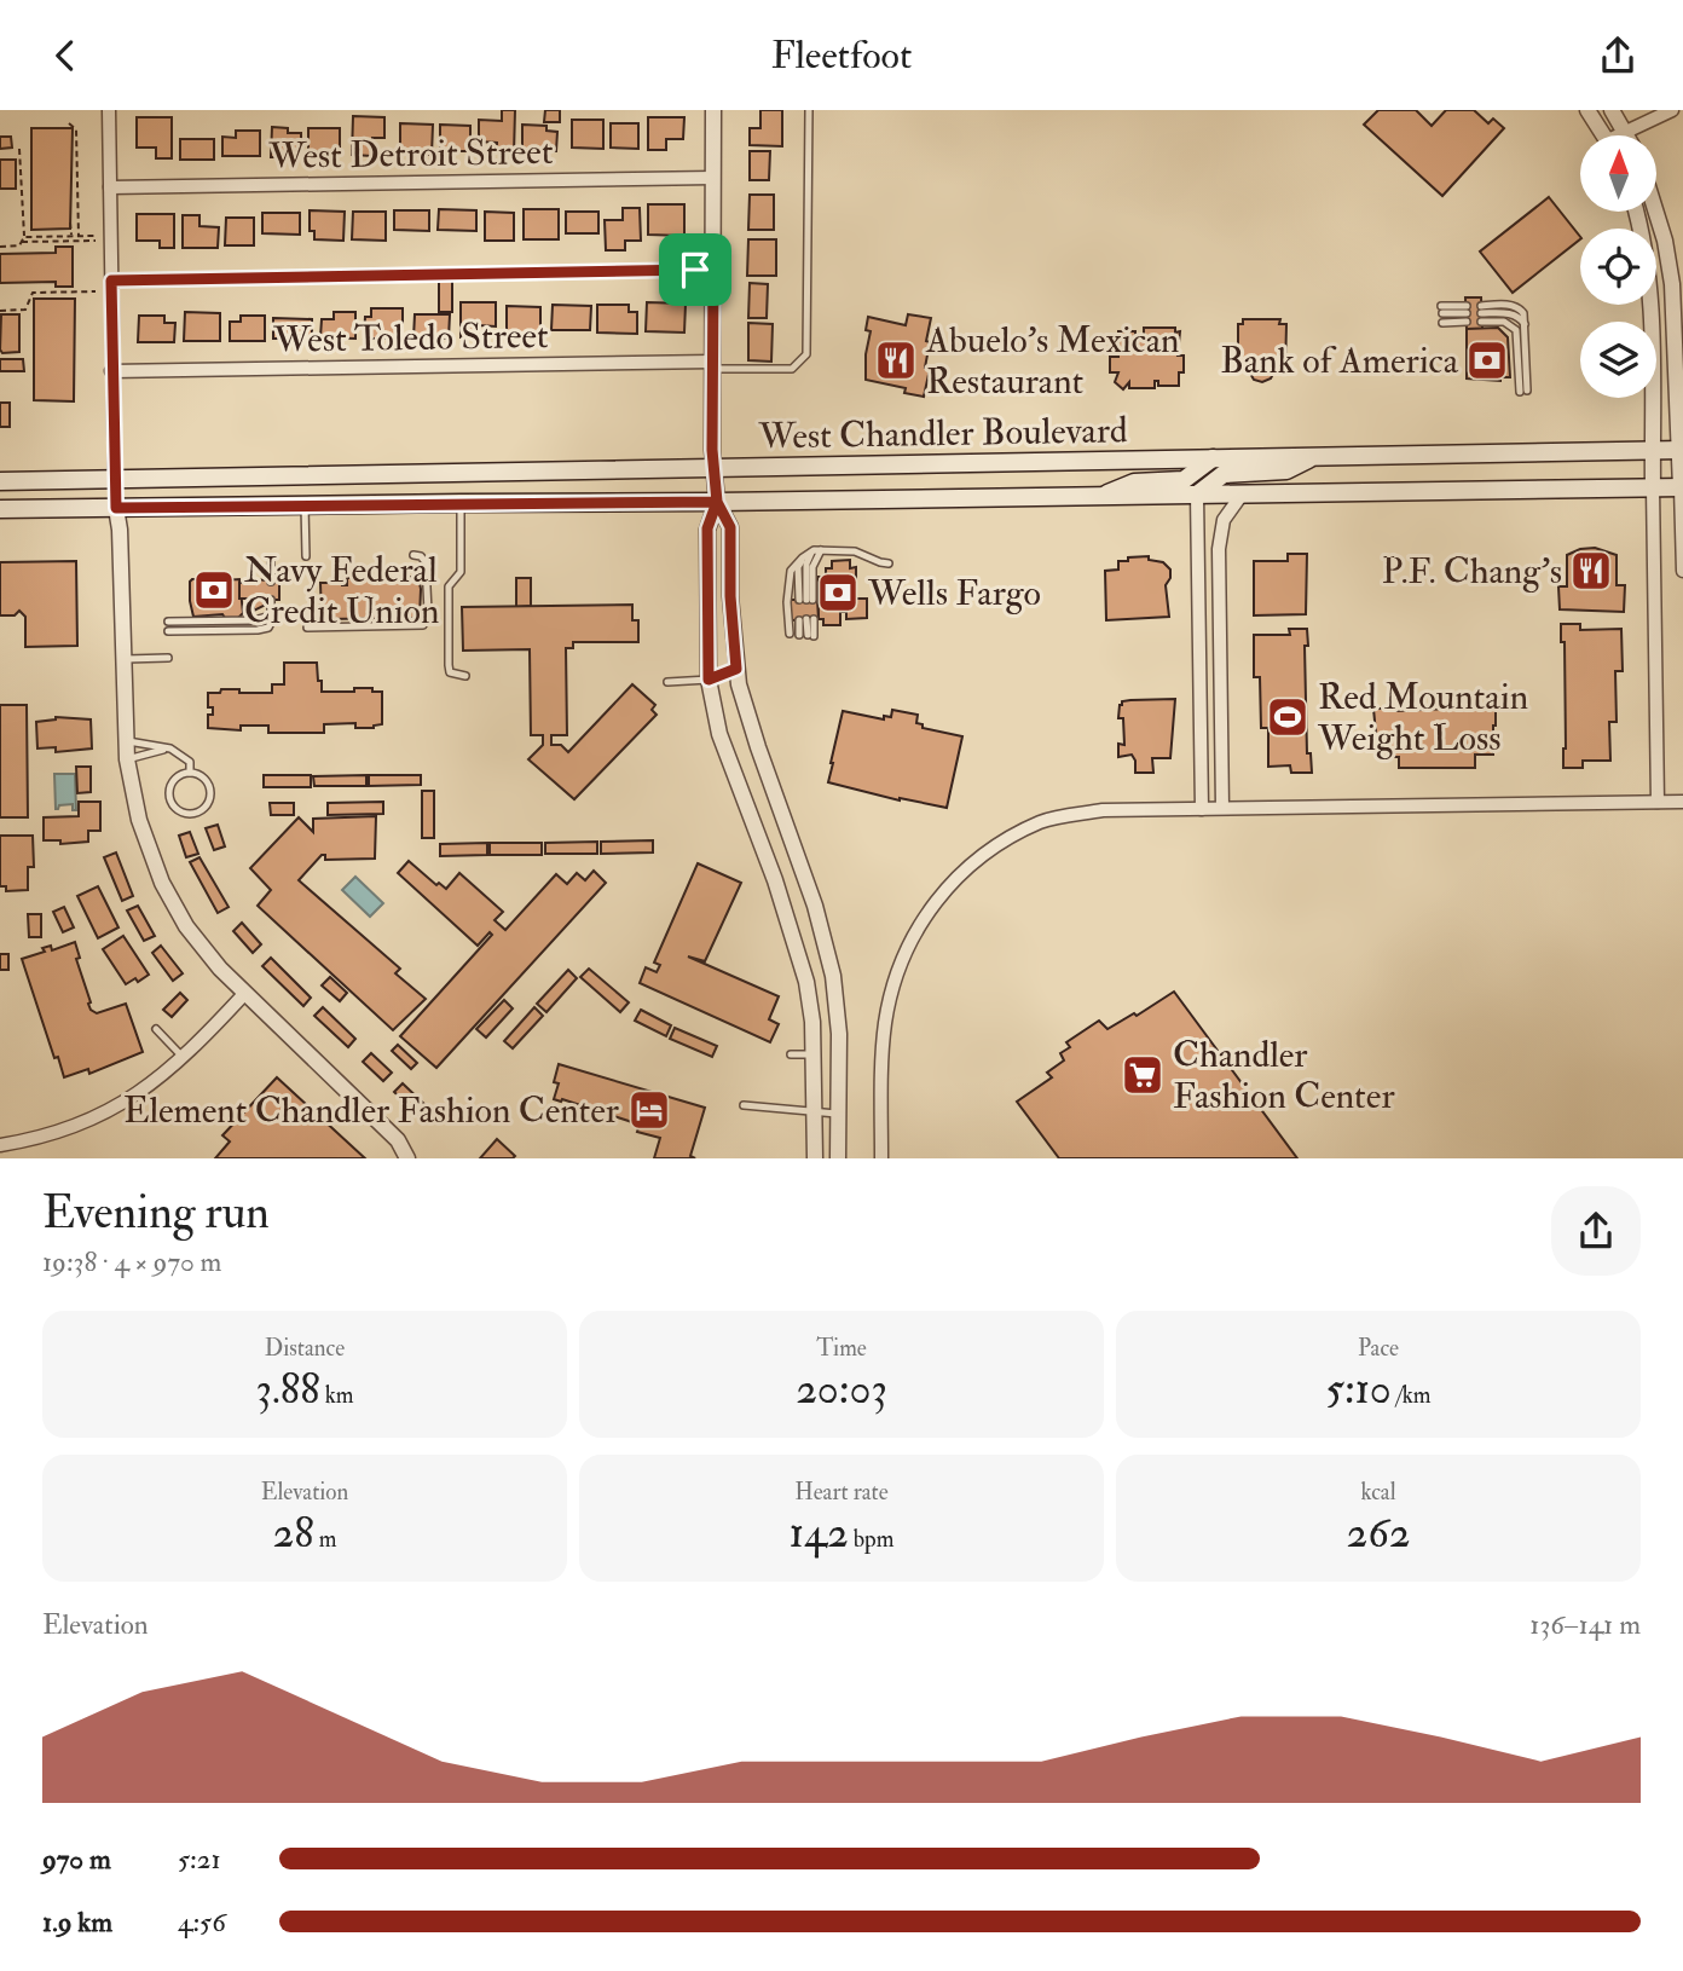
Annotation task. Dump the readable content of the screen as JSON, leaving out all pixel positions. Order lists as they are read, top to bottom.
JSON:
{
  "streets": {
    "main road": ["West Chandler Boulevard"],
    "street": ["West Detroit Street", "West Toledo Street"]
  },
  "places": {
    "restaurant": ["Abuelo's Mexican Restaurant", "P.F. Chang's"],
    "bank": ["Bank of America", "Navy Federal Credit Union", "Wells Fargo"],
    "sports": ["Red Mountain Weight Loss"],
    "supermarket": ["Chandler Fashion Center"],
    "hotel": ["Element Chandler Fashion Center"]
  },
  "north": "top",
  "page": {
    "header": "Fleetfoot",
    "heading": ["Evening run", "19:38 · 4 × 970 m"],
    "stats": [
      ["Distance", "3.88 km"],
      ["Time", "20:03"],
      ["Pace", "5:10 /km"],
      ["Elevation", "28 m"],
      ["Heart rate", "142 bpm"],
      ["kcal", "262"]
    ],
    "chart": ["Elevation", "136–141 m"],
    "list": [
      {
        "name": "970 m",
        "note": "5:21"
      },
      {
        "name": "1.9 km",
        "note": "4:56"
      }
    ]
  }
}
